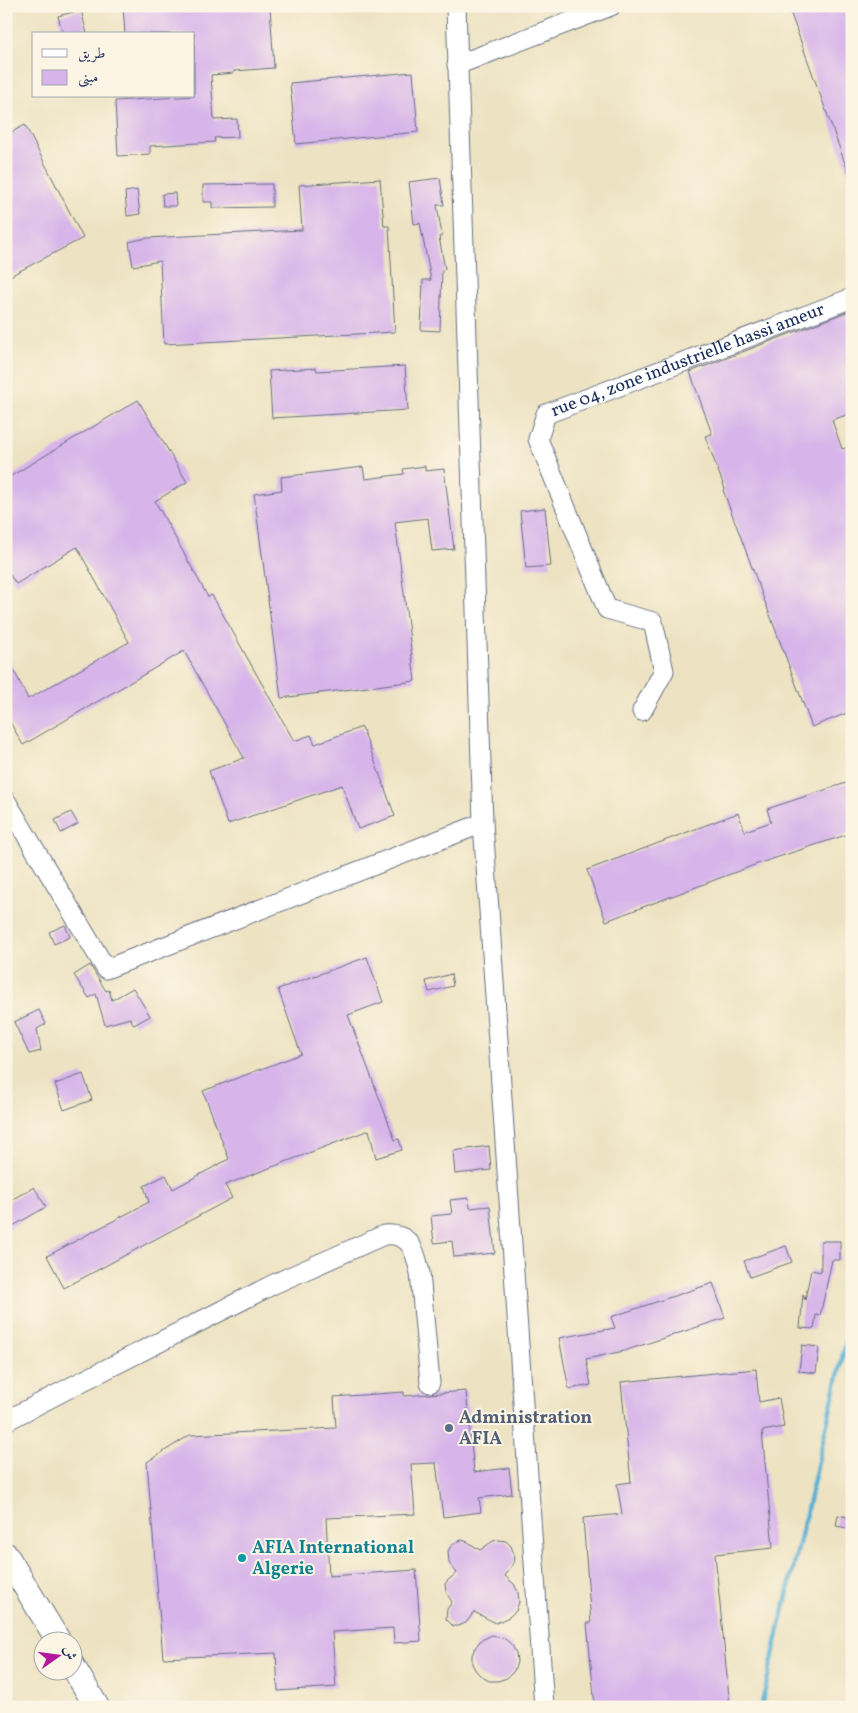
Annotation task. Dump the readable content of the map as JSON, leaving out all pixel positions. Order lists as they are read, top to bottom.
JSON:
{
  "streets": {
    "street": ["rue 04, zone industrielle hassi ameur"]
  },
  "places": ["Administration AFIA", "AFIA International Algerie"],
  "legend": ["طريق", "مبنى"],
  "north": "right"
}
